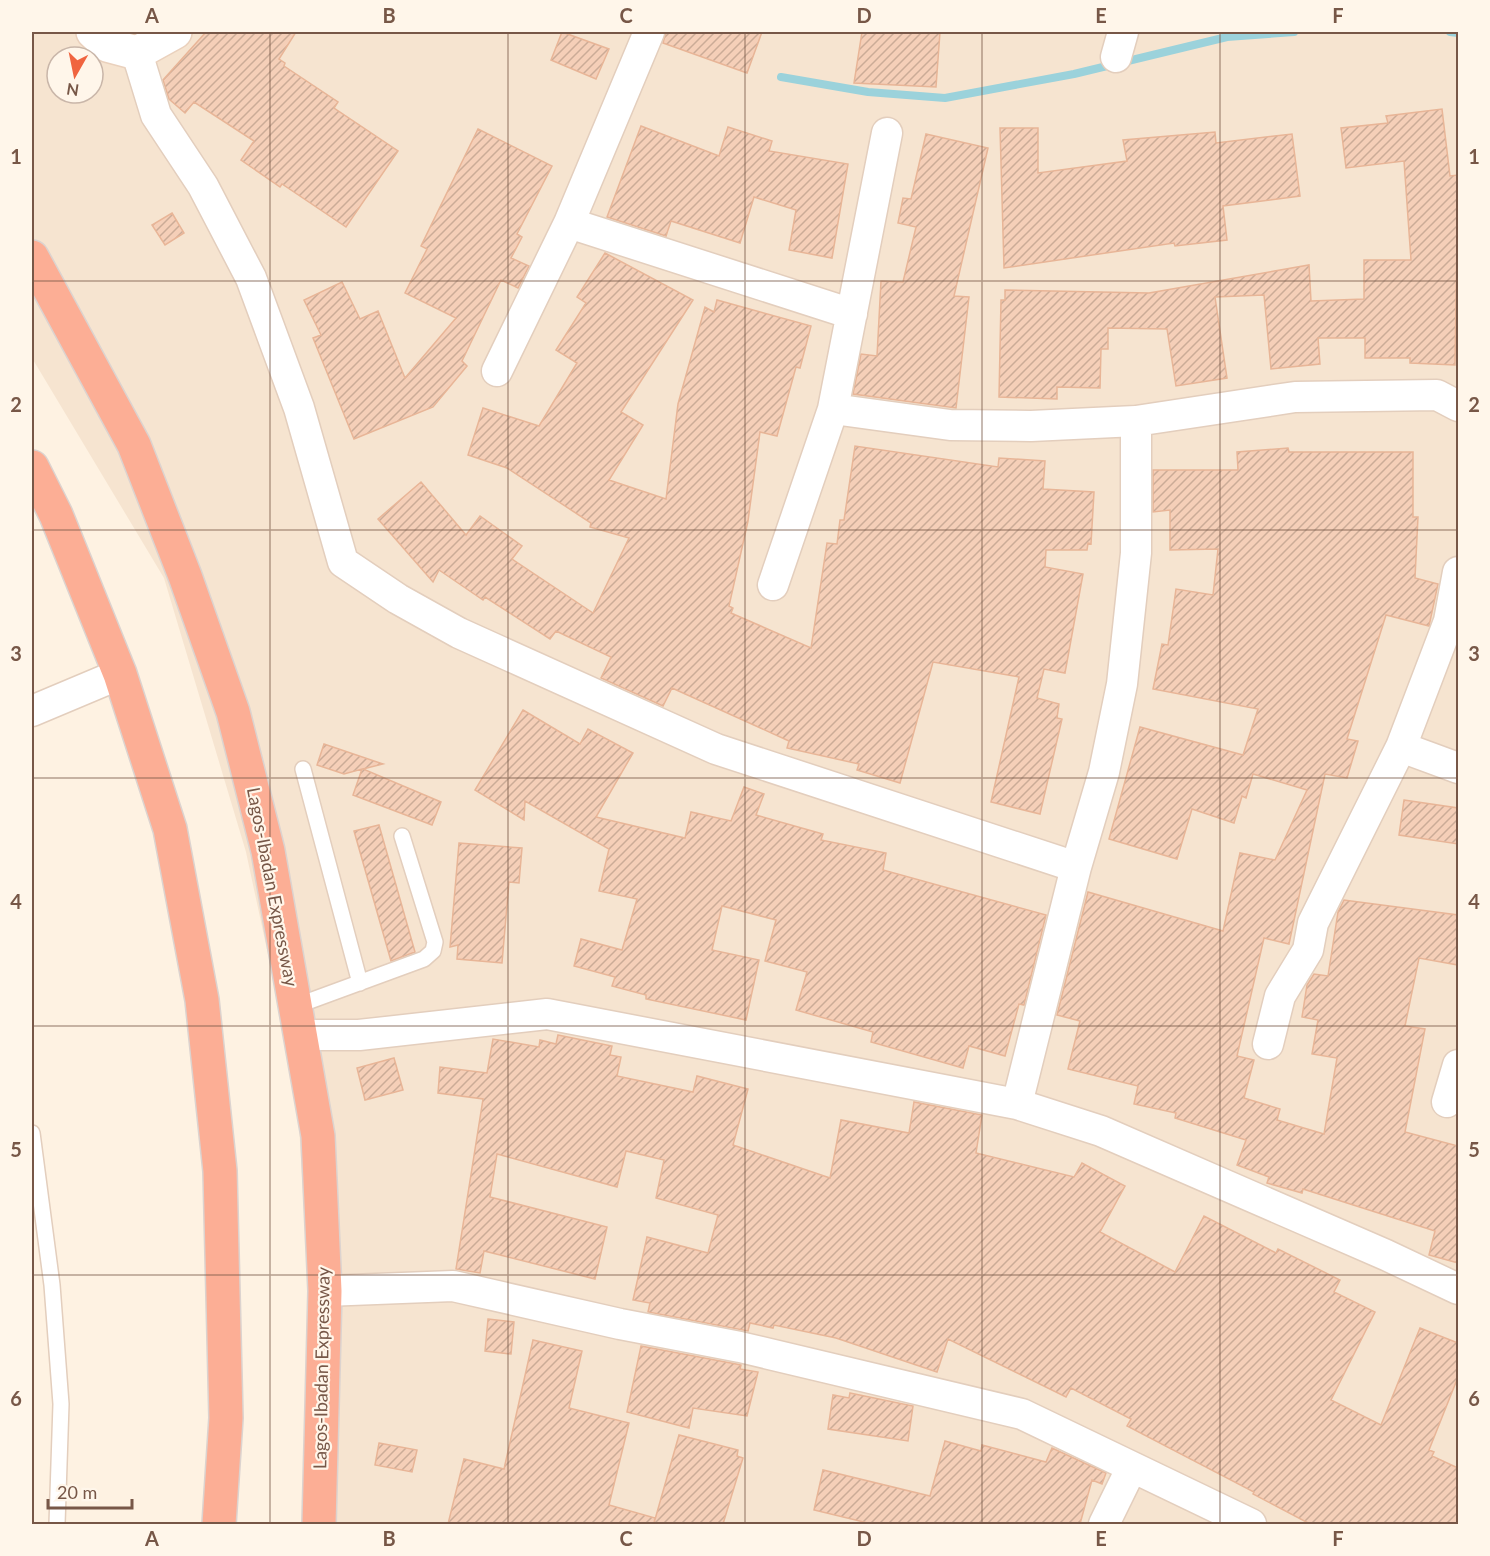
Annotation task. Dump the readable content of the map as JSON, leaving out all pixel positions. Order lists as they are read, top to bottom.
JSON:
{
  "streets": {
    "highway": ["Lagos-Ibadan Expressway"]
  },
  "scale_bar": "20 m",
  "north": "bottom",
  "grid": {
    "columns": [
      "A",
      "B",
      "C",
      "D",
      "E",
      "F"
    ],
    "rows": [
      "1",
      "2",
      "3",
      "4",
      "5",
      "6"
    ]
  }
}
